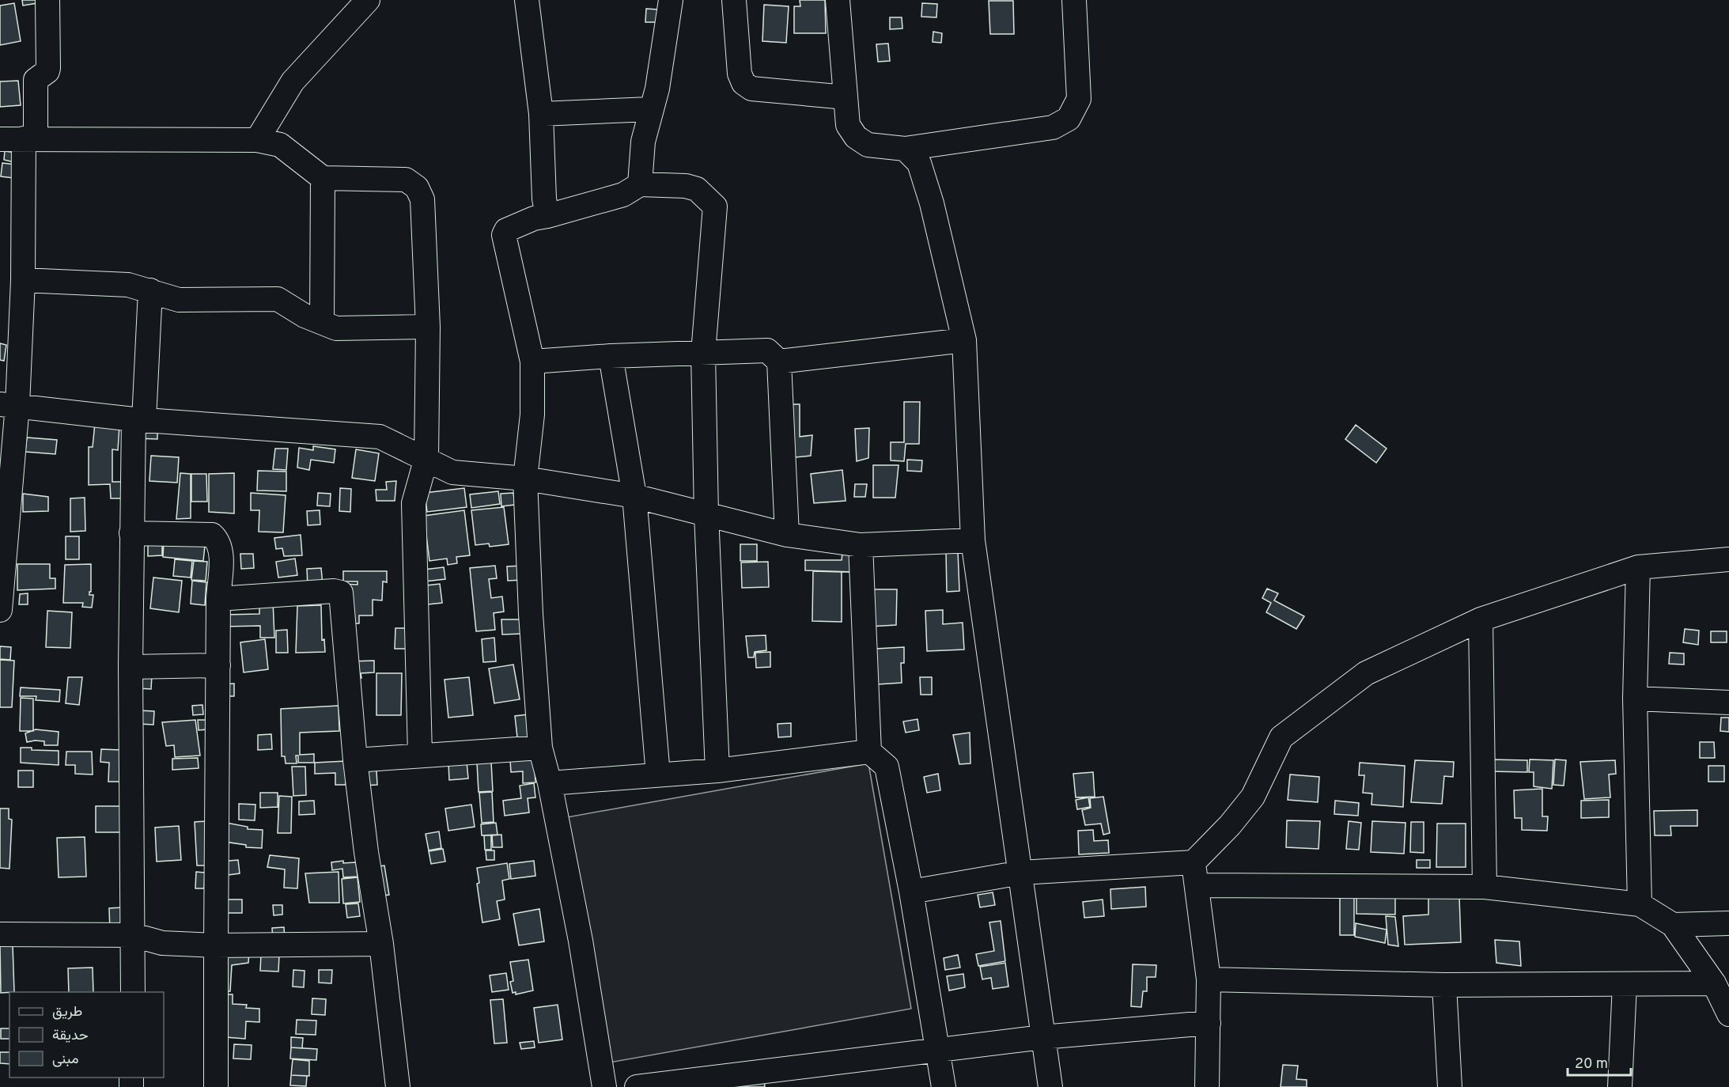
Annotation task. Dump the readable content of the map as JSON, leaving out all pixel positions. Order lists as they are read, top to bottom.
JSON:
{
  "legend": ["طريق", "حديقة", "مبنى"],
  "scale_bar": "20 m"
}
